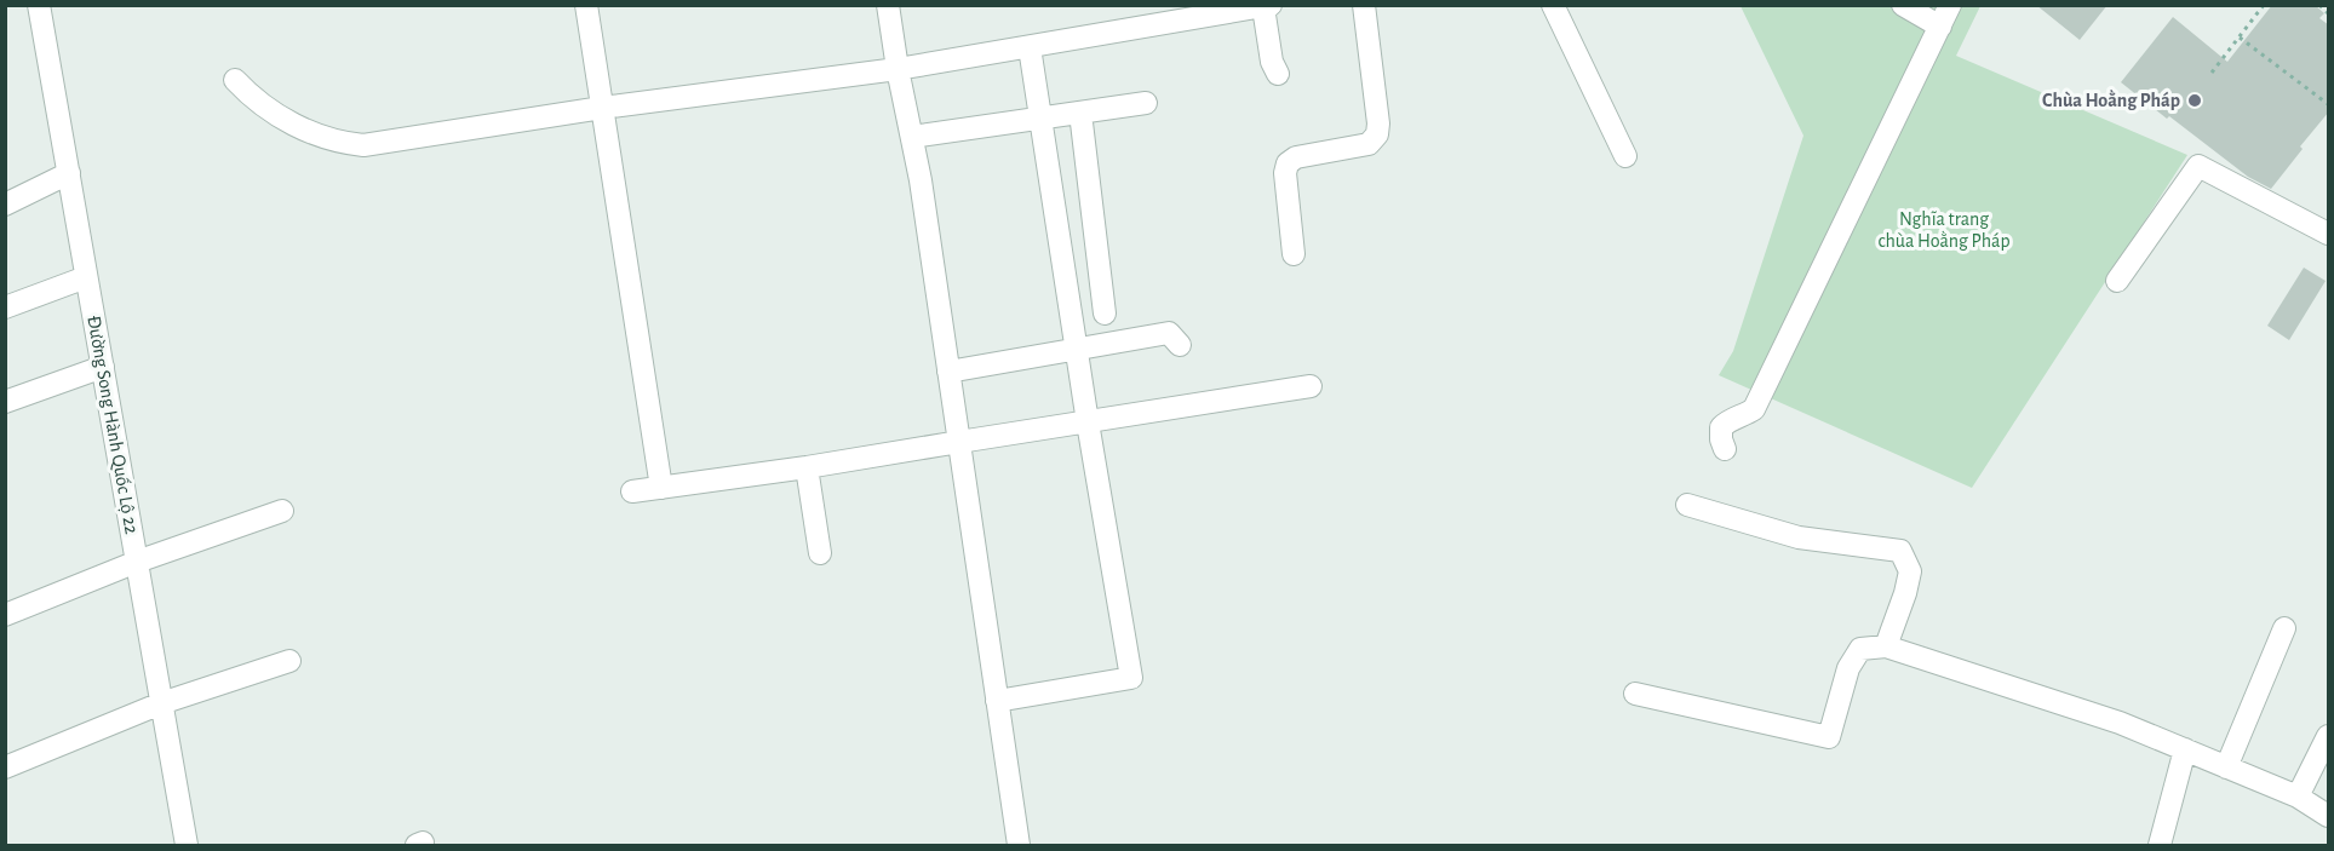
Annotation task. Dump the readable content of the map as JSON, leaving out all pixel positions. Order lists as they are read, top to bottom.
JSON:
{
  "streets": {
    "street": ["Đường Song Hành Quốc Lộ 22"]
  },
  "parks": ["Nghĩa trang chùa Hoằng Pháp"],
  "places": ["Chùa Hoằng Pháp"]
}
